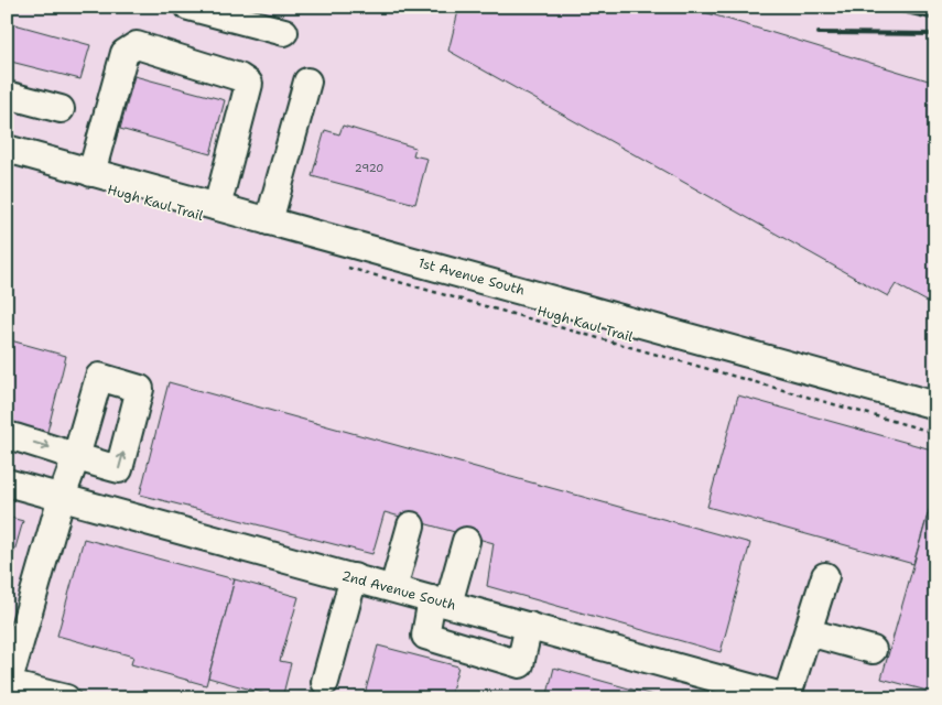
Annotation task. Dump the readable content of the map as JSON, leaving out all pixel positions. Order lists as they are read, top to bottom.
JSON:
{
  "streets": {
    "street": ["1st Avenue South", "2nd Avenue South"],
    "path": ["Hugh Kaul Trail"]
  },
  "house_numbers": ["2920"]
}
